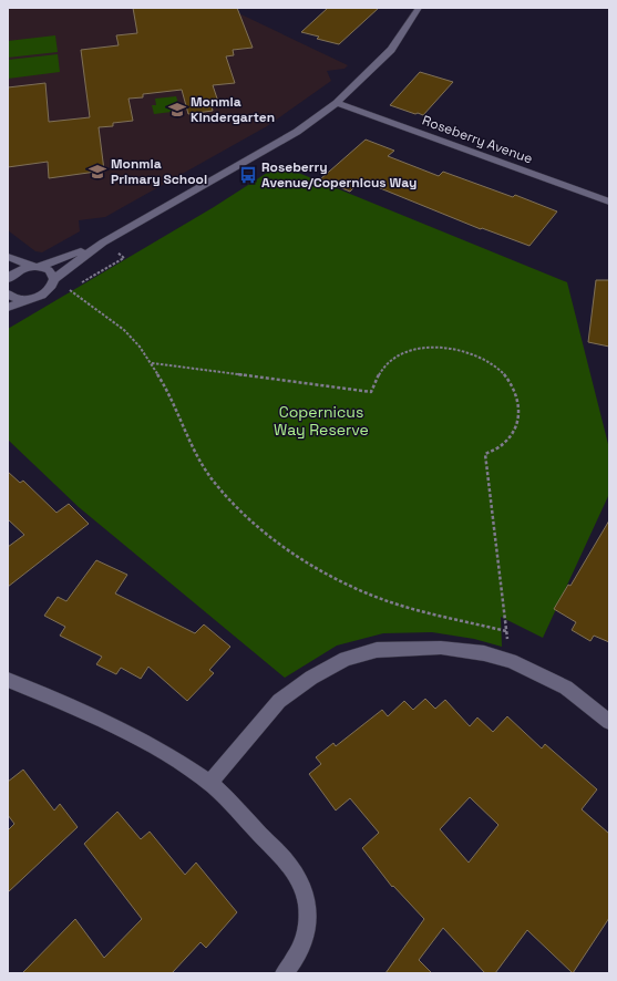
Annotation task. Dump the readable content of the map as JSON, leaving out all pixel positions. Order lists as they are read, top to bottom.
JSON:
{
  "streets": {
    "street": ["Roseberry Avenue"]
  },
  "parks": ["Copernicus Way Reserve"],
  "places": {
    "school or university": ["Monmia Kindergarten", "Monmia Primary School"],
    "bus stop": ["Roseberry Avenue/Copernicus Way"]
  }
}
